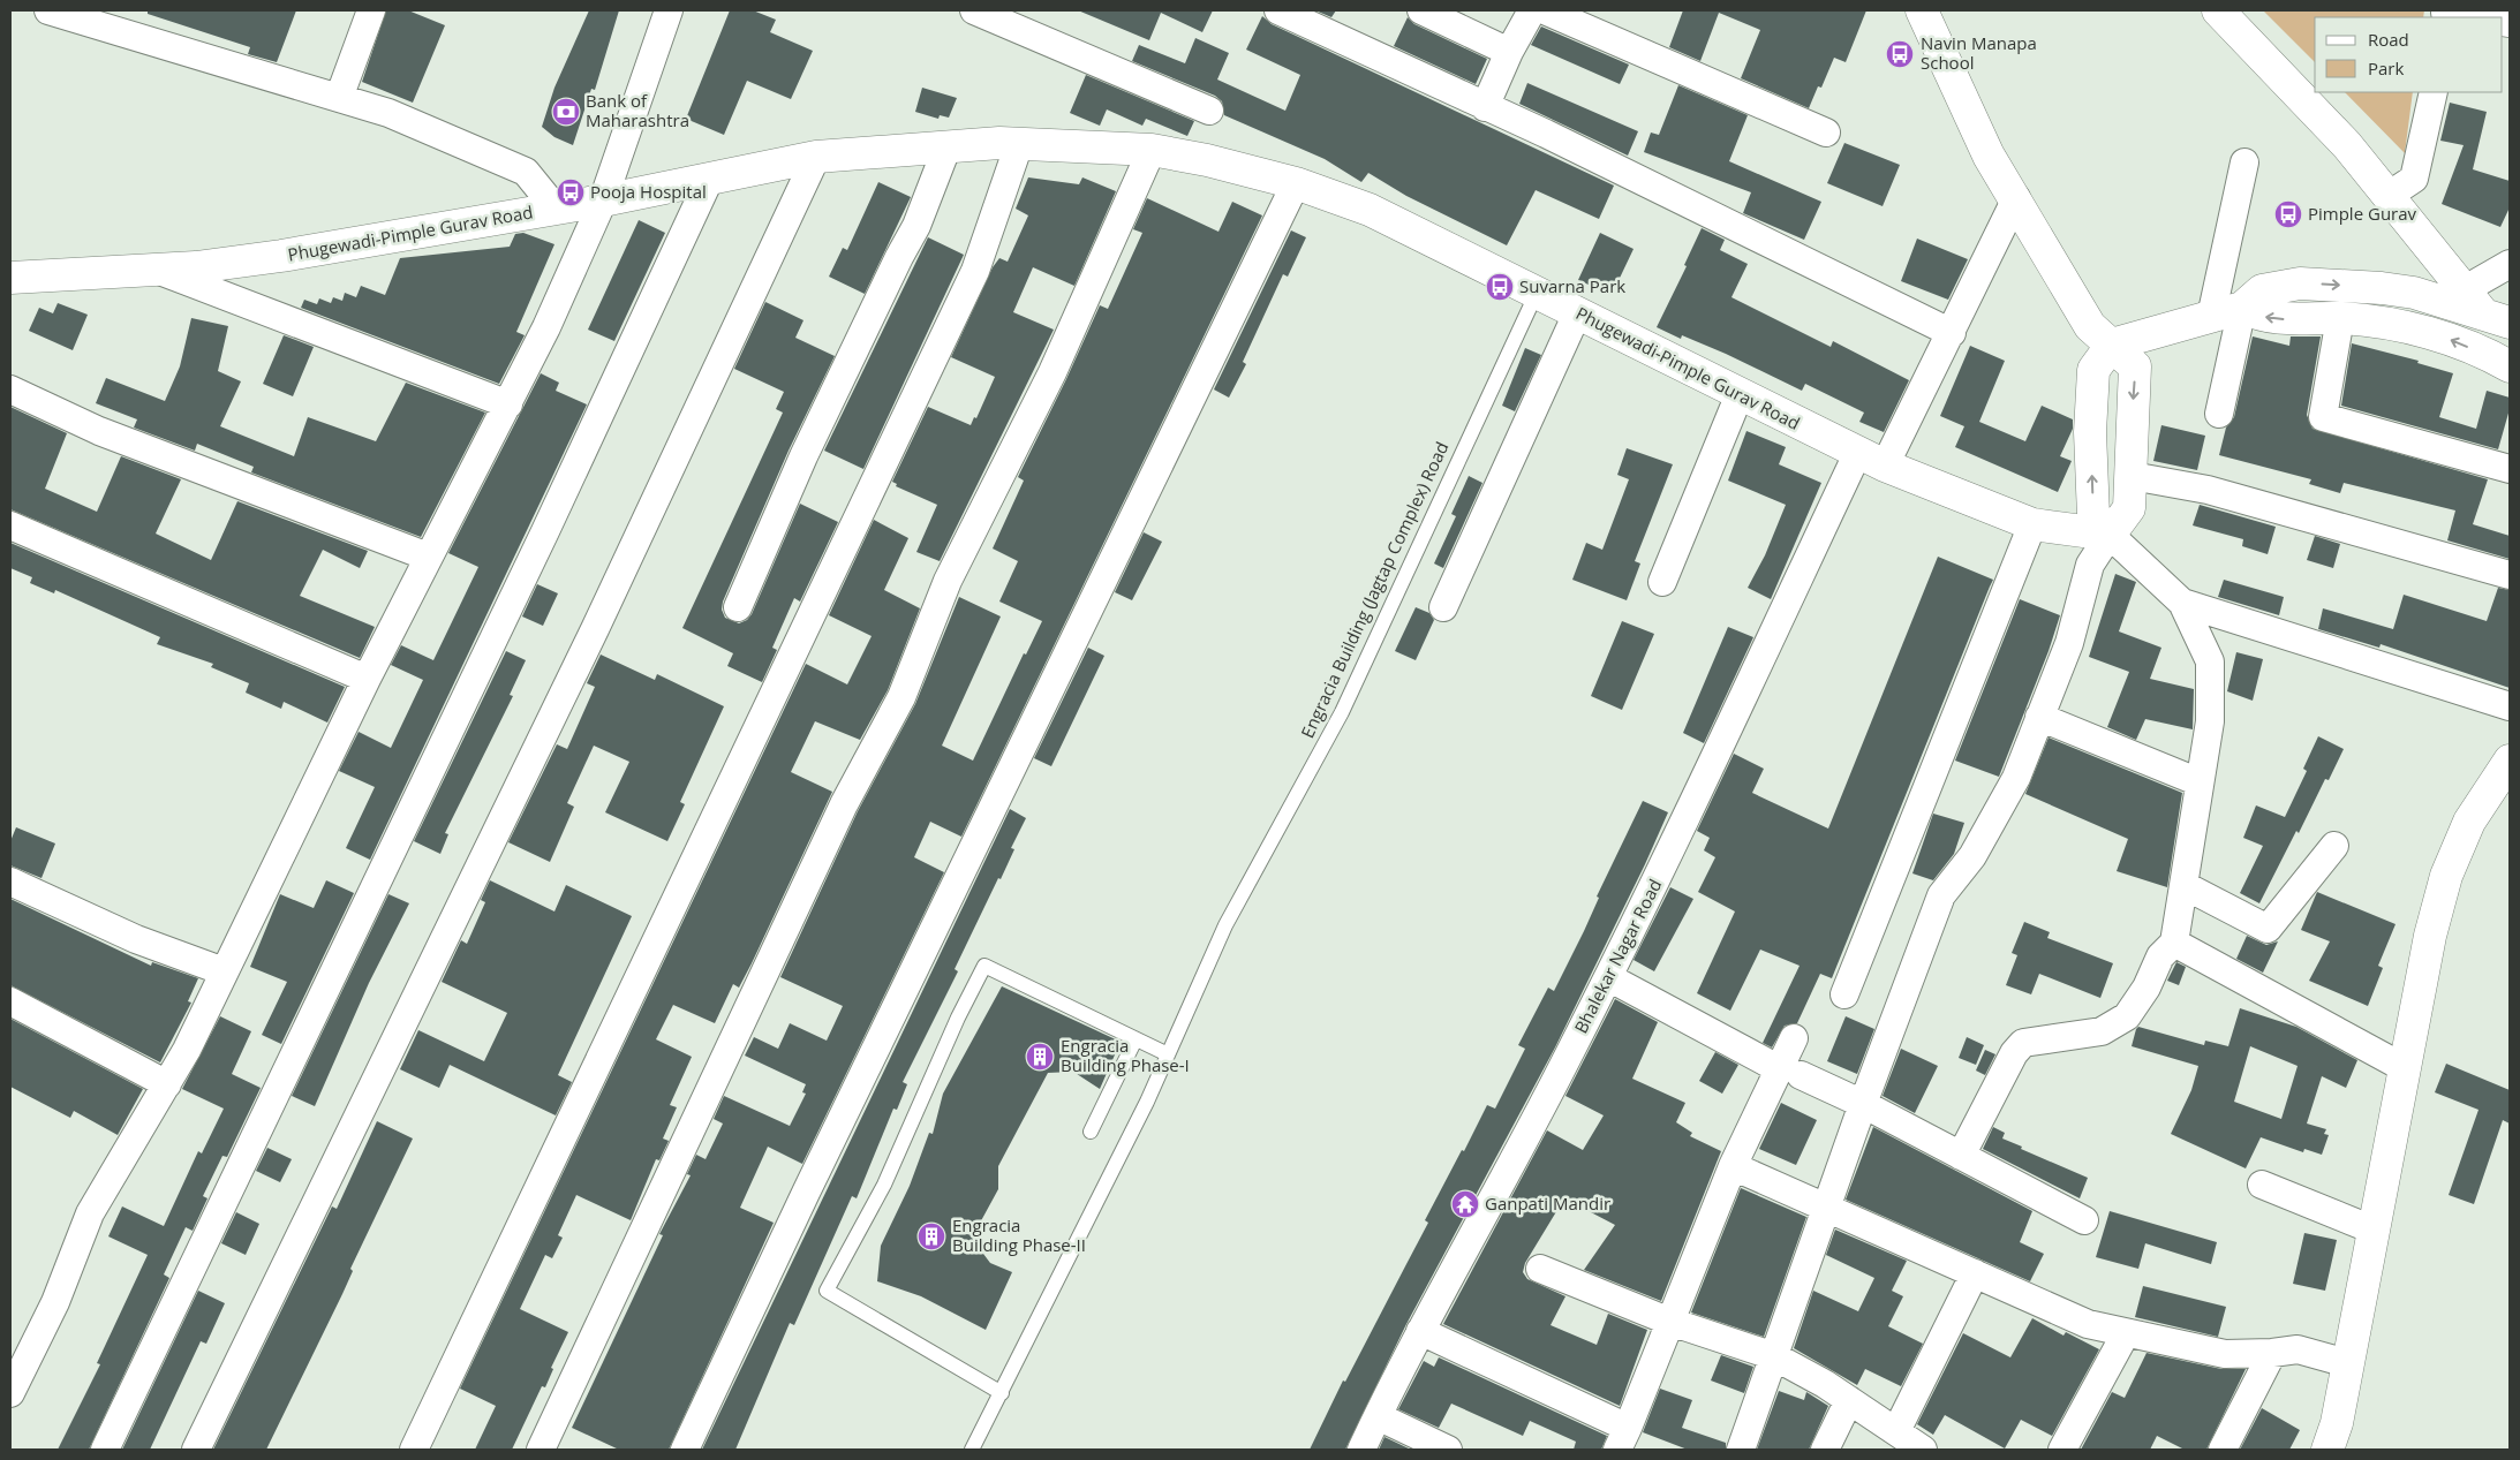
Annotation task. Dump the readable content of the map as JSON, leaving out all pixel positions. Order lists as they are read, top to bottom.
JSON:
{
  "streets": {
    "street": ["Phugewadi-Pimple Gurav Road", "Bhalekar Nagar Road"],
    "lane": ["Engracia Building (Jagtap Complex) Road"]
  },
  "crossings": [
    ["Phugewadi-Pimple Gurav Road", "Engracia Building (Jagtap Complex) Road"],
    ["Phugewadi-Pimple Gurav Road", "Bhalekar Nagar Road"]
  ],
  "places": {
    "bus stop": [
      "Navin Manapa School",
      "Pooja Hospital",
      "Pimple Gurav",
      "Suvarna Park"
    ],
    "bank": ["Bank of Maharashtra"],
    "building": ["Engracia Building Phase-I", "Engracia Building Phase-II"],
    "temple": ["Ganpati Mandir"]
  },
  "legend": ["Road", "Park"]
}
